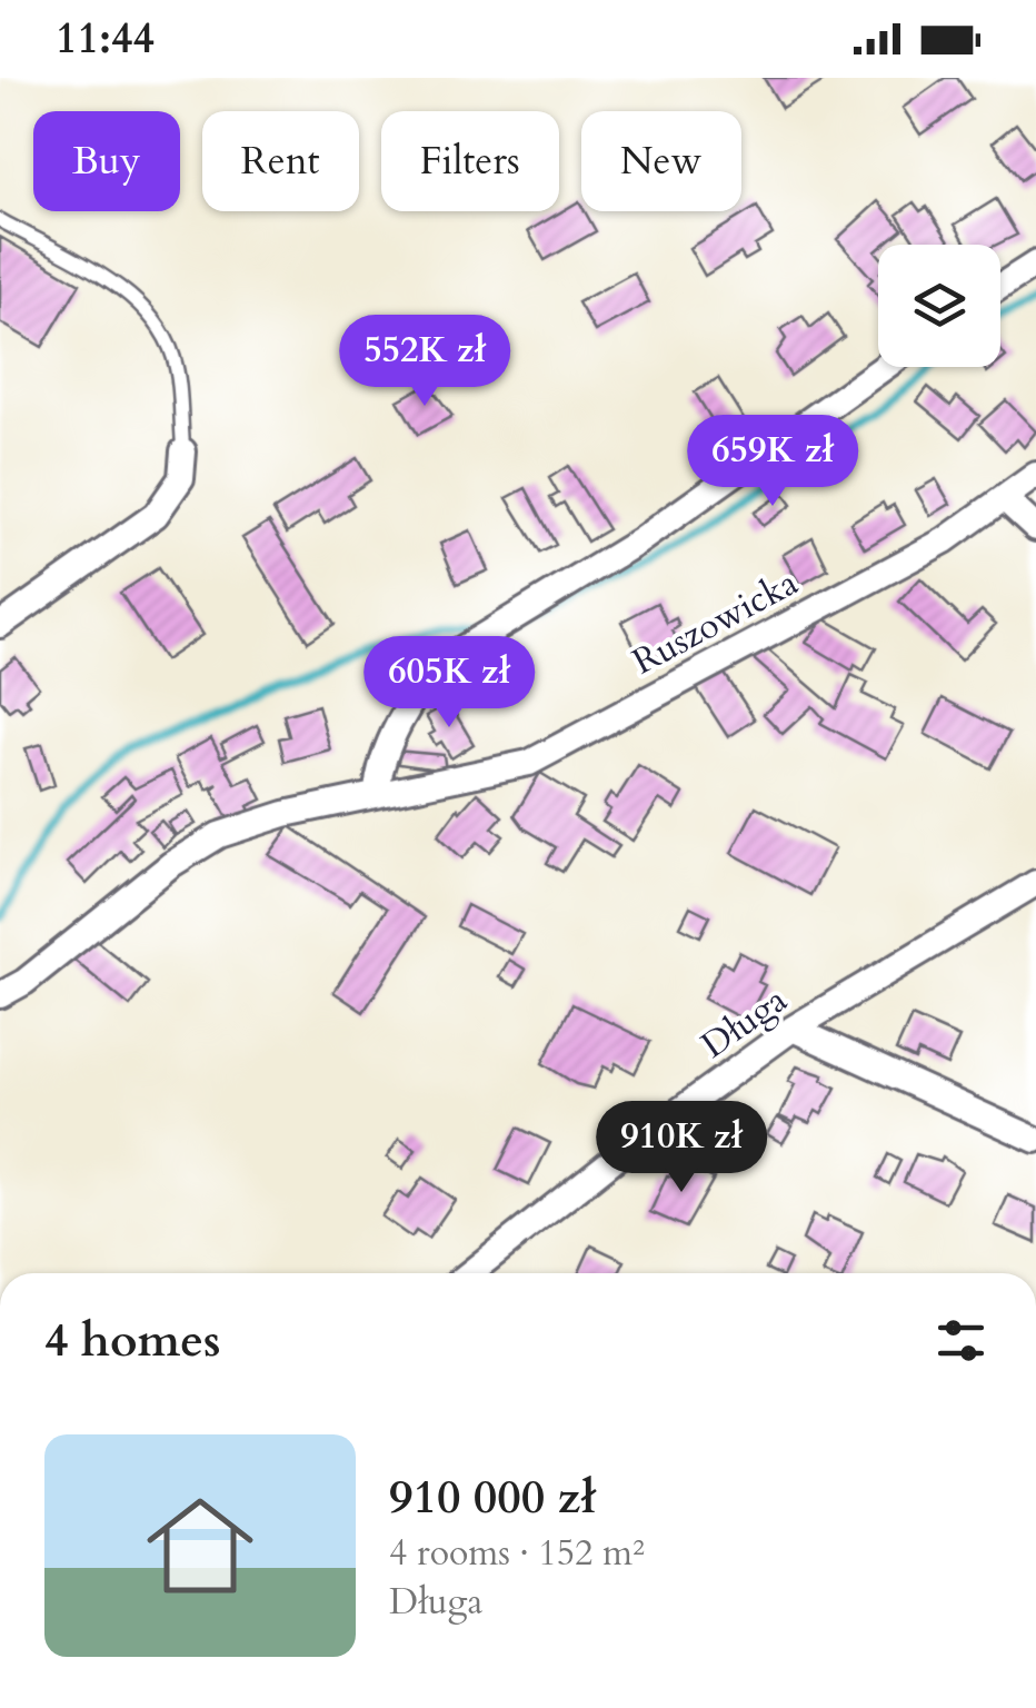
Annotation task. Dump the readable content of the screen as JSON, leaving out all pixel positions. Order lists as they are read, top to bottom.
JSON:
{
  "streets": {
    "street": ["Ruszowicka", "Długa"]
  },
  "page": {
    "status": "11:44",
    "chip": [
      "Buy",
      "Rent",
      "Filters",
      "New"
    ],
    "price": [
      "552K zł",
      "659K zł",
      "605K zł",
      "910K zł"
    ],
    "heading": "4 homes",
    "list": [
      {
        "name": "910 000 zł",
        "note": "4 rooms · 152 m² · Długa"
      }
    ]
  }
}
